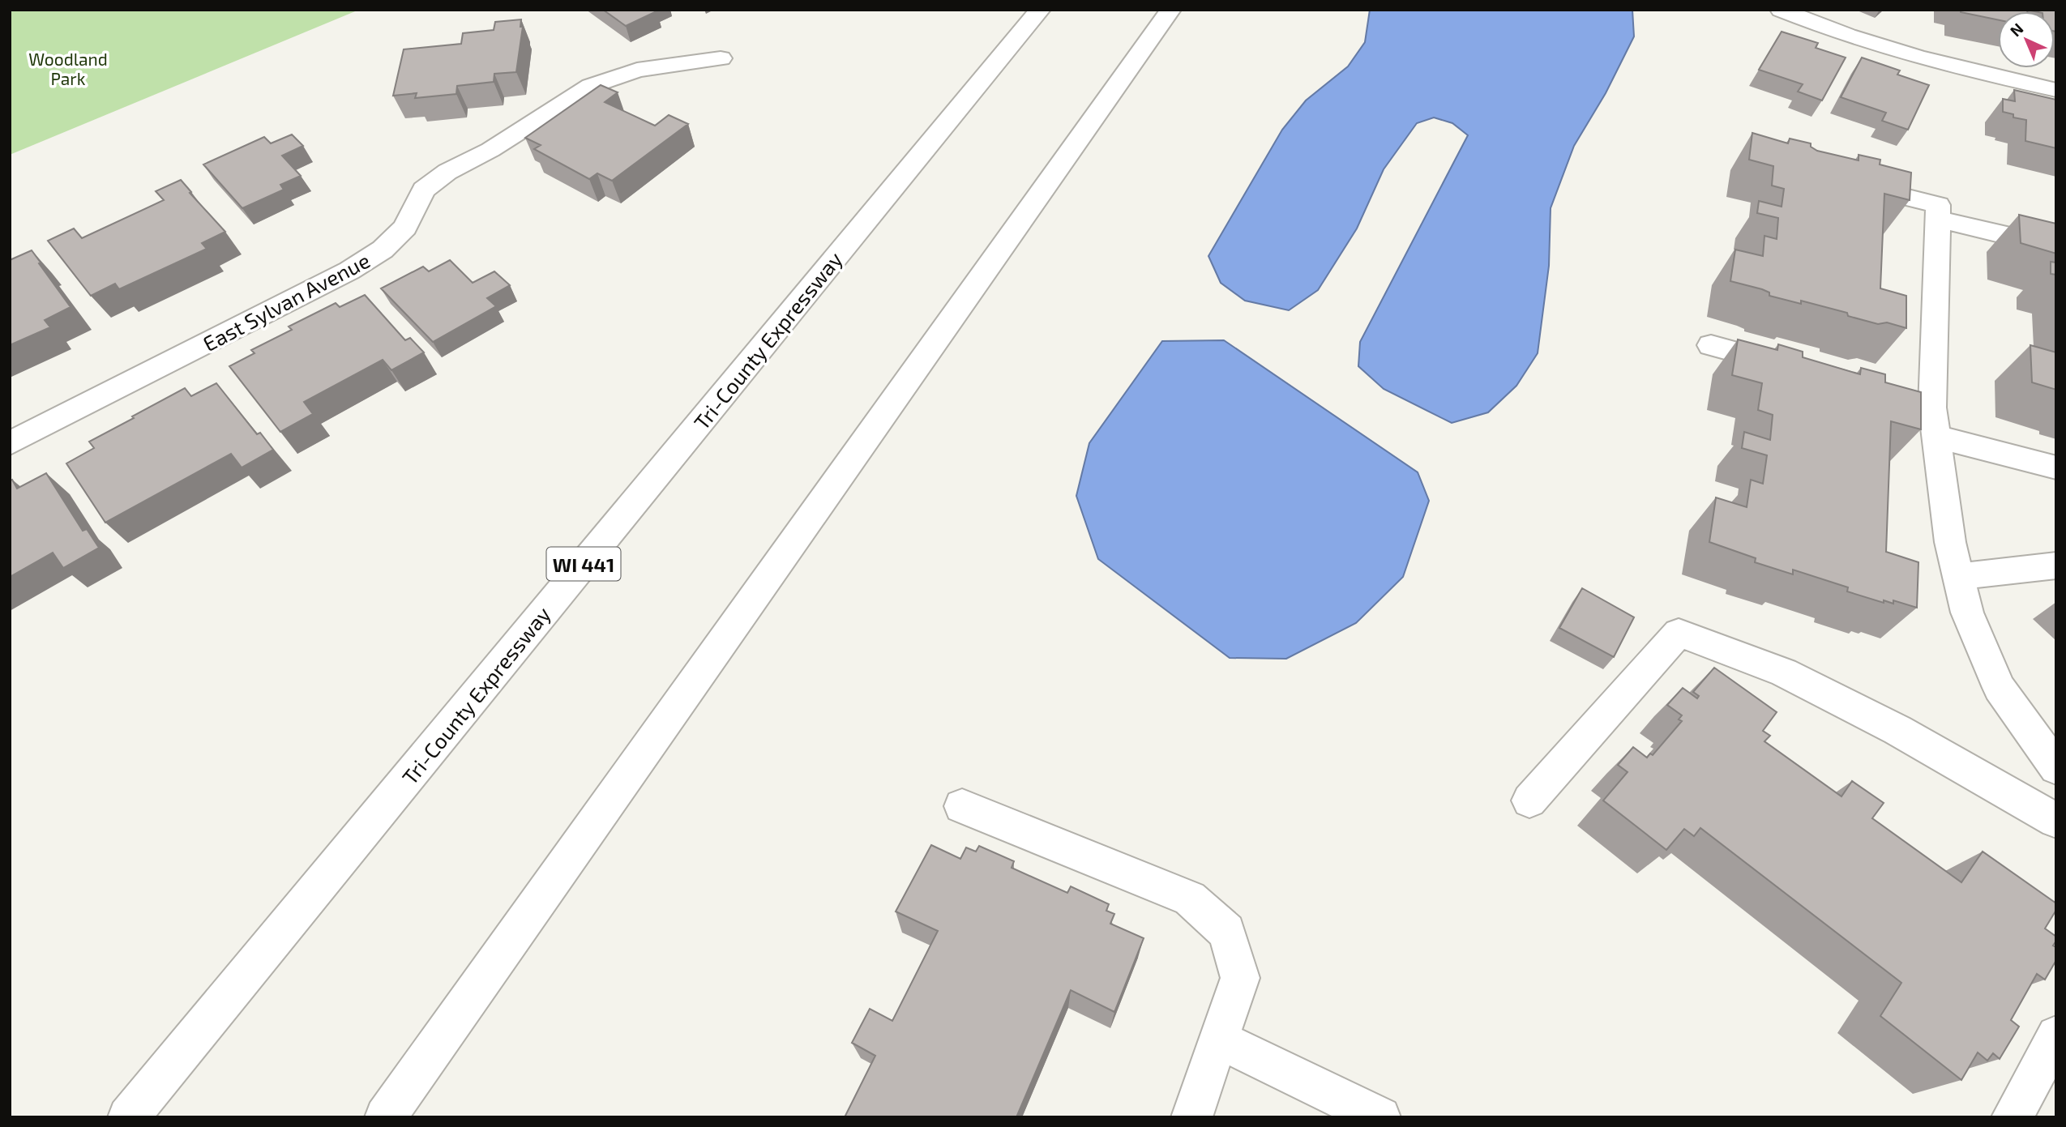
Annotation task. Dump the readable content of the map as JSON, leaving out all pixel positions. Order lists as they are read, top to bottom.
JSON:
{
  "streets": {
    "main road": ["East Sylvan Avenue", "Tri-County Expressway", "WI 441"]
  },
  "parks": ["Woodland Park"],
  "north": "top left"
}
